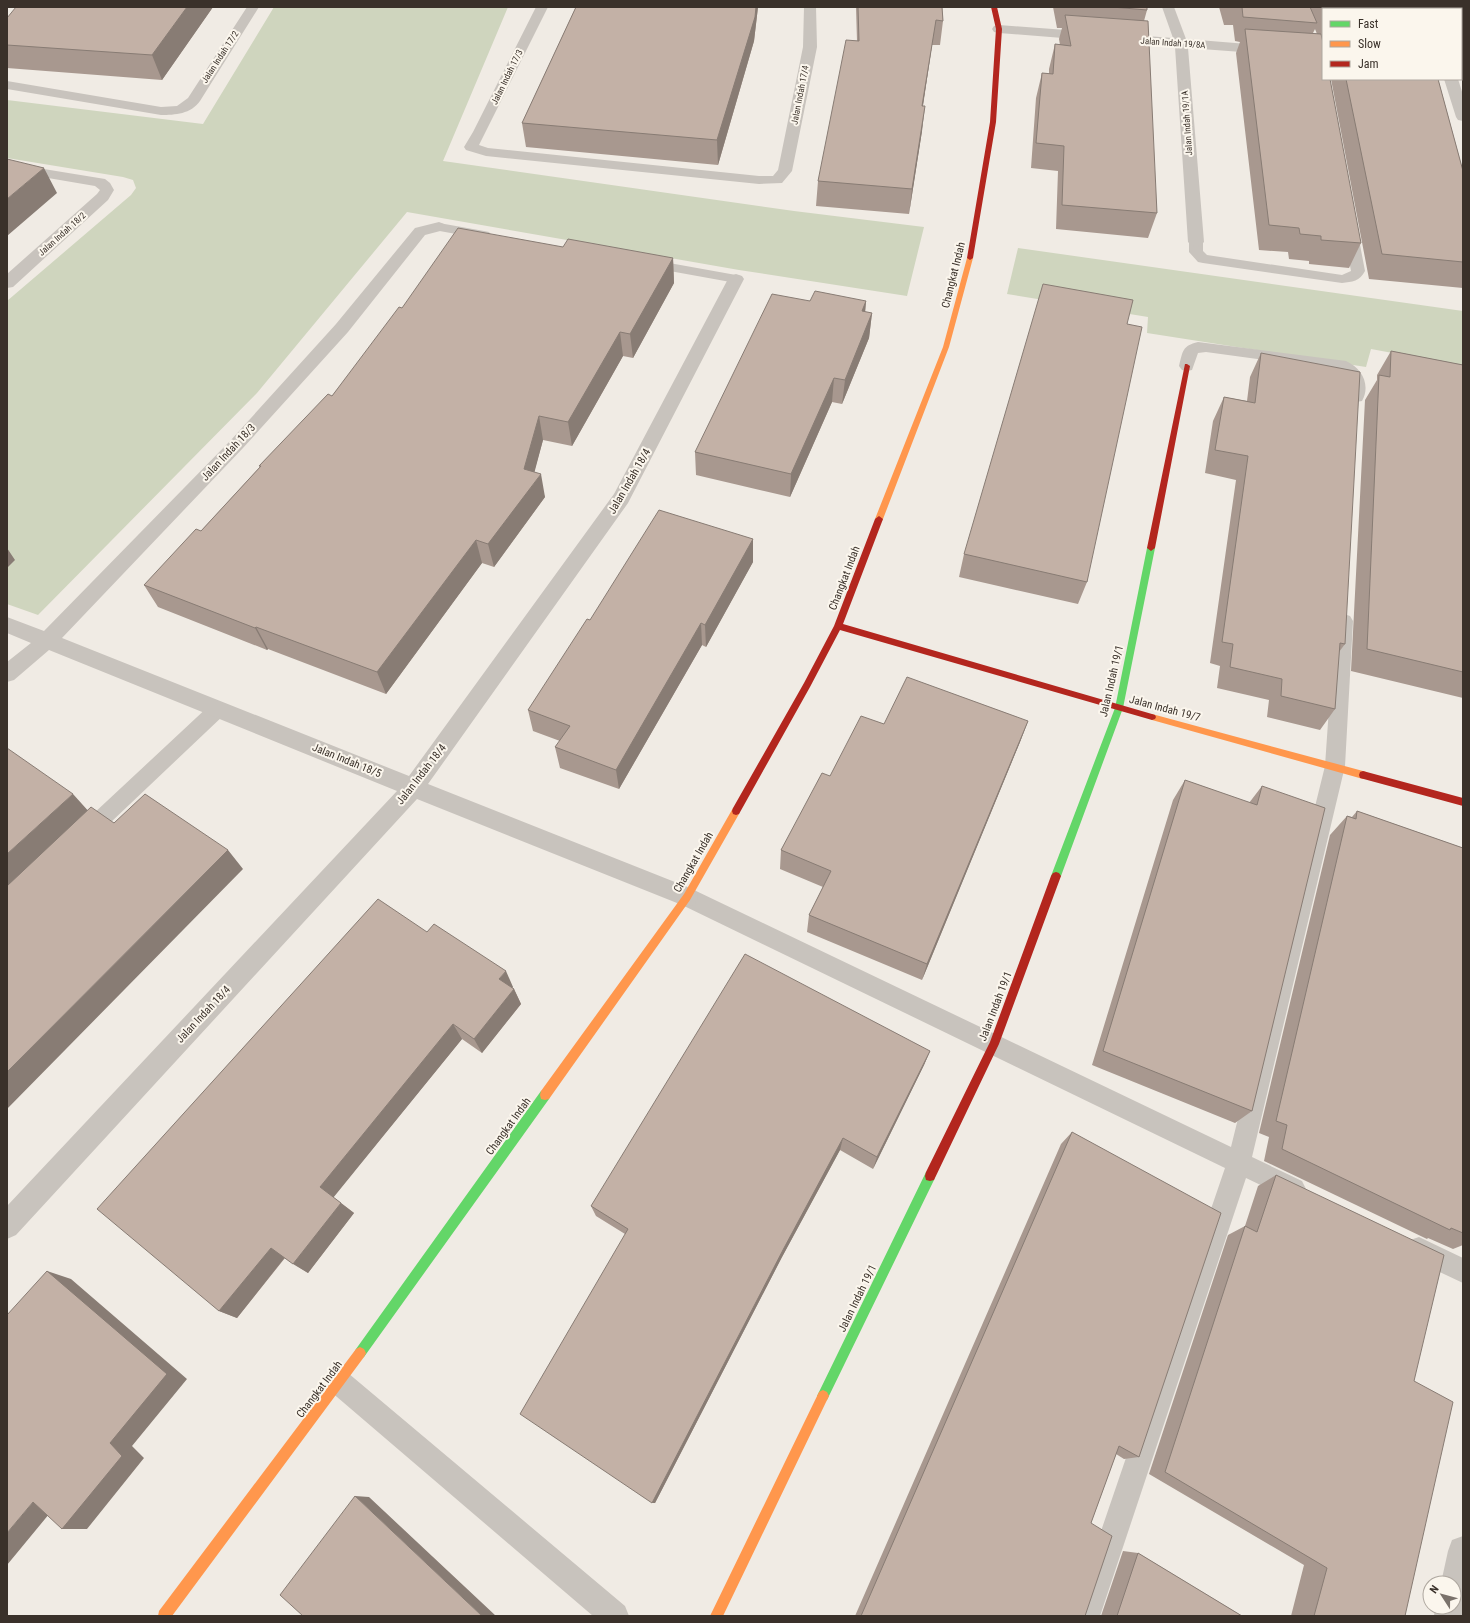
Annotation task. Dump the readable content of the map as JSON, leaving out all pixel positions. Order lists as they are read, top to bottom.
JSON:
{
  "streets": {
    "street": [
      "Jalan Indah 19/8A",
      "Jalan Indah 17/2",
      "Jalan Indah 17/3",
      "Jalan Indah 17/4",
      "Jalan Indah 19/1A",
      "Jalan Indah 18/2",
      "Changkat Indah",
      "Jalan Indah 18/3",
      "Jalan Indah 18/4",
      "Jalan Indah 19/1",
      "Jalan Indah 19/7",
      "Jalan Indah 18/5"
    ]
  },
  "crossings": [
    ["Jalan Indah 19/8A", "Jalan Indah 19/1A"],
    ["Jalan Indah 19/8A", "Changkat Indah"],
    ["Jalan Indah 17/3", "Jalan Indah 17/4"],
    ["Changkat Indah", "Jalan Indah 19/7"],
    ["Changkat Indah", "Jalan Indah 18/5"],
    ["Jalan Indah 18/3", "Jalan Indah 18/5"],
    ["Jalan Indah 18/4", "Jalan Indah 18/5"],
    ["Jalan Indah 19/1", "Jalan Indah 19/7"]
  ],
  "legend": ["Fast", "Slow", "Jam"],
  "north": "top left"
}
